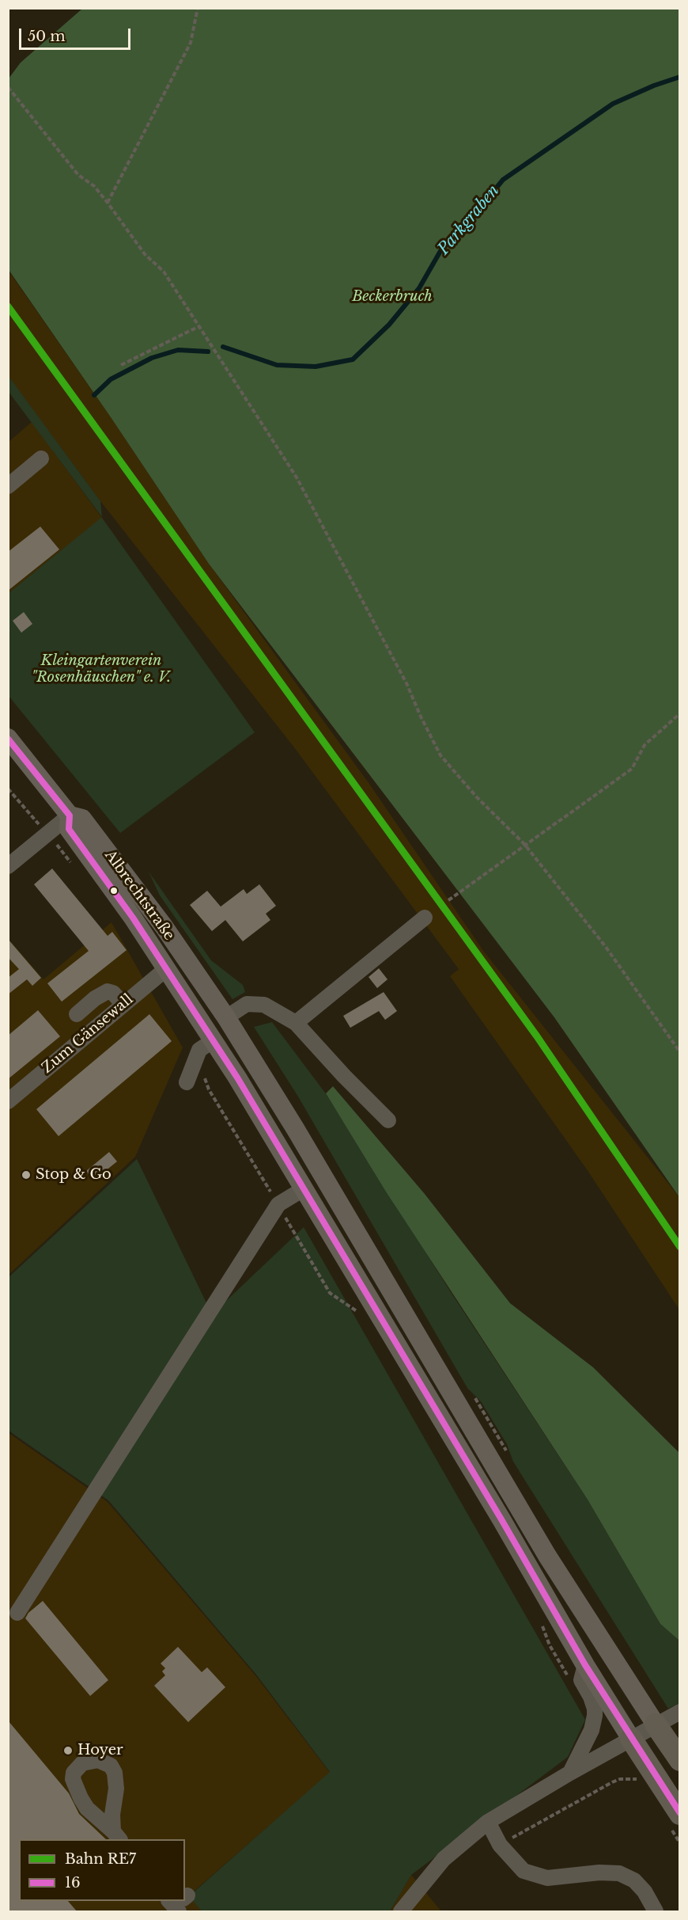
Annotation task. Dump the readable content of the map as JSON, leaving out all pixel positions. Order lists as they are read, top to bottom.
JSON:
{
  "streets": {
    "main road": ["Albrechtstraße"],
    "street": ["Zum Gänsewall"]
  },
  "crossings": [
    ["Albrechtstraße", "Zum Gänsewall"]
  ],
  "water": ["Parkgraben"],
  "parks": ["Beckerbruch", "Kleingartenverein \"Rosenhäuschen\" e. V."],
  "places": ["Stop & Go", "Hoyer"],
  "lines": ["rail line RE7", "transit line 16"],
  "legend": ["Bahn RE7", "16"],
  "scale_bar": "50 m"
}
